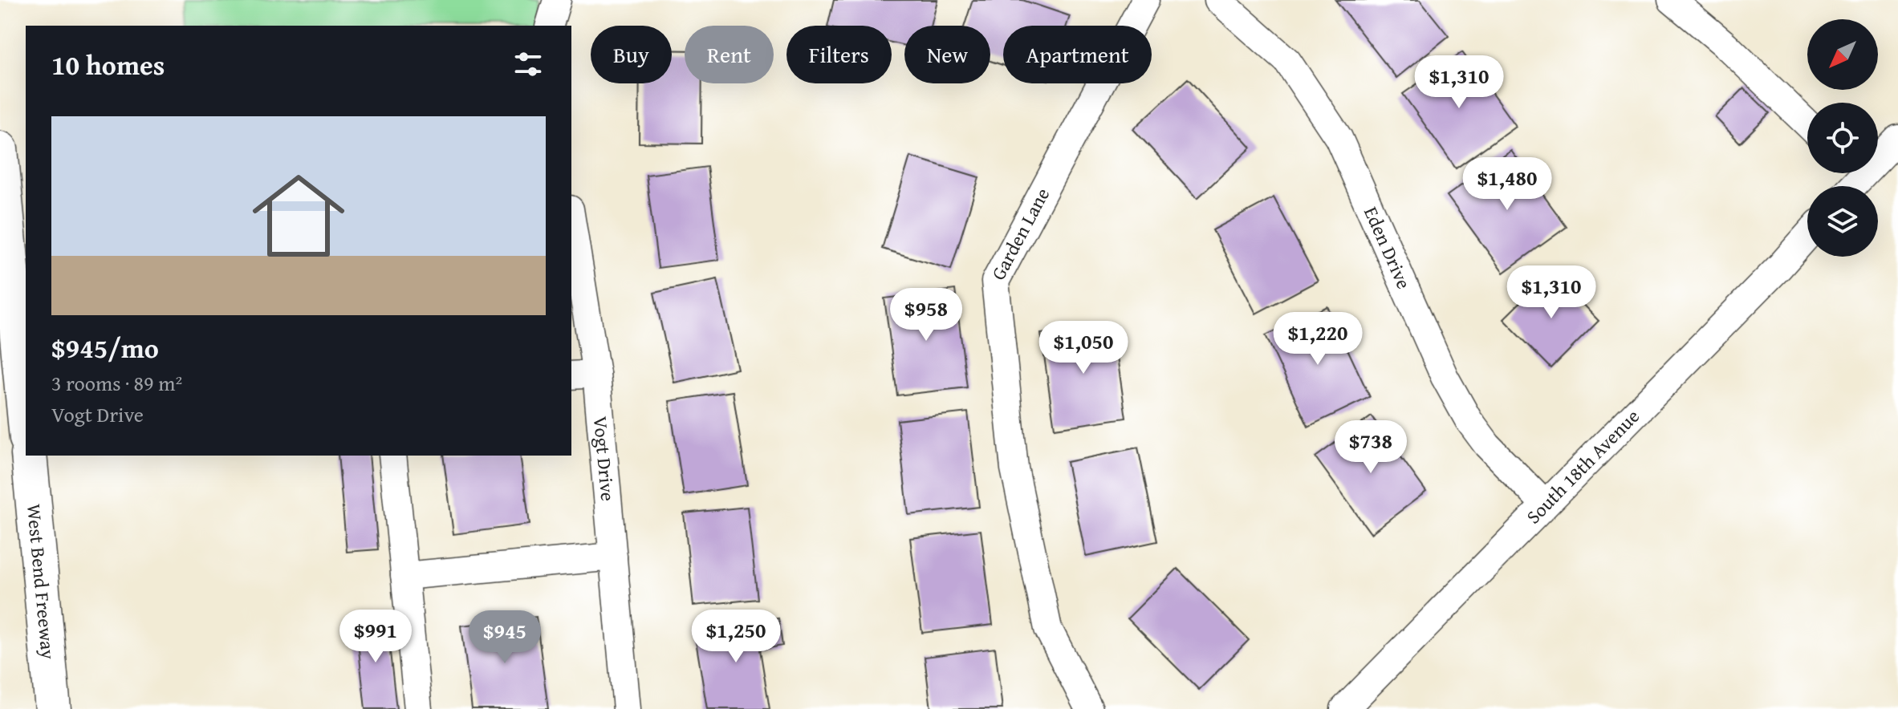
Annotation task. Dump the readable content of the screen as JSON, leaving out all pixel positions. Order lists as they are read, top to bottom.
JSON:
{
  "streets": {
    "highway": ["West Bend Freeway"],
    "street": [
      "Garden Lane",
      "Eden Drive",
      "Vogt Drive",
      "South 18th Avenue"
    ]
  },
  "crossings": [
    ["Eden Drive", "South 18th Avenue"]
  ],
  "north": "bottom left",
  "page": {
    "chip": [
      "Buy",
      "Rent",
      "Filters",
      "New",
      "Apartment"
    ],
    "heading": "10 homes",
    "price": [
      "$1,310",
      "$1,480",
      "$1,310",
      "$958",
      "$1,220",
      "$1,050",
      "$738",
      "$991",
      "$1,250",
      "$945"
    ],
    "list": [
      {
        "name": "$945/mo",
        "note": "3 rooms · 89 m² · Vogt Drive"
      }
    ]
  }
}
